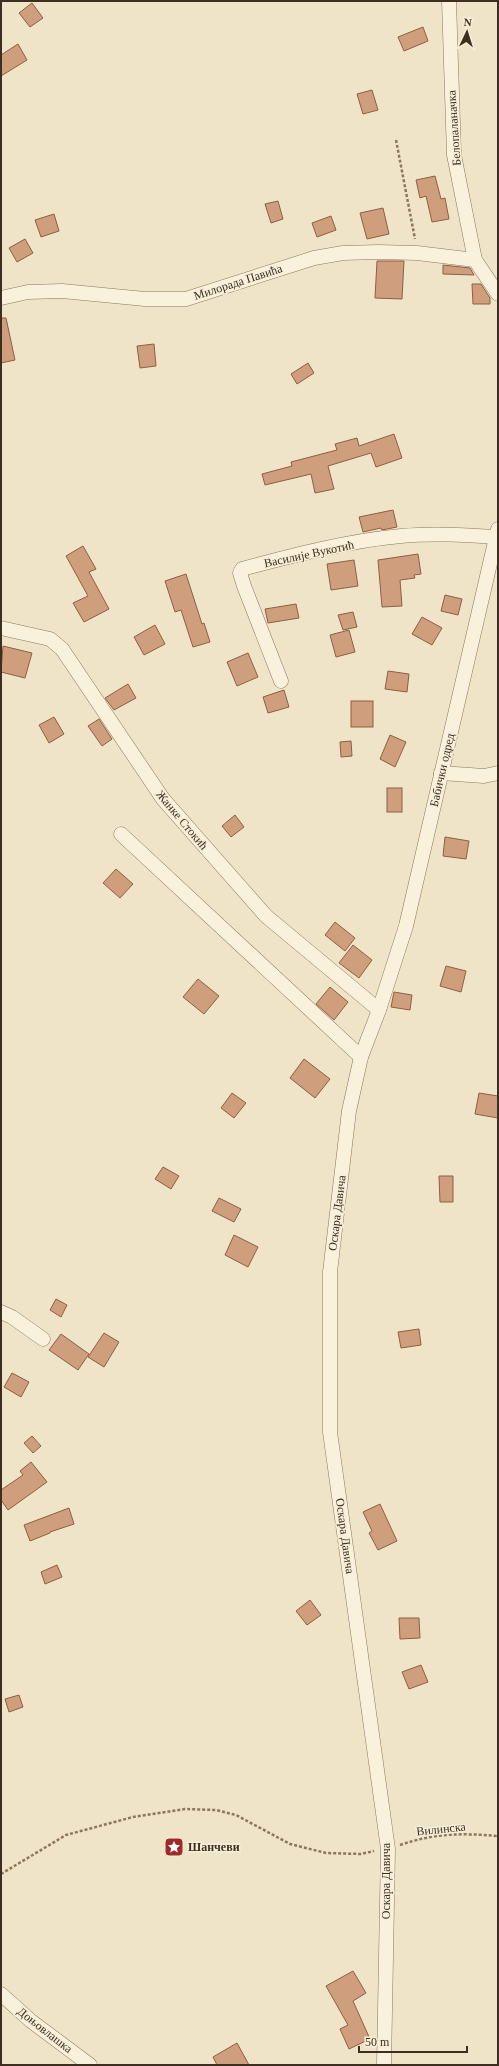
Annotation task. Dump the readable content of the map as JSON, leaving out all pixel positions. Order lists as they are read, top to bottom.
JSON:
{
  "streets": {
    "street": [
      "Белопаланачка",
      "Милорада Павића",
      "Василије Вукотић",
      "Бабички одред",
      "Жанке Стокић",
      "Оскара Давича",
      "Доњовлашка"
    ],
    "path": ["Вилинска"]
  },
  "crossings": [
    ["Белопаланачка", "Милорада Павића"],
    ["Василије Вукотић", "Бабички одред"],
    ["Бабички одред", "Жанке Стокић"],
    ["Бабички одред", "Оскара Давича"],
    ["Жанке Стокић", "Оскара Давича"],
    ["Оскара Давича", "Вилинска"]
  ],
  "places": {
    "place": ["Шанчеви"]
  },
  "scale_bar": "50 m",
  "north": "top"
}
